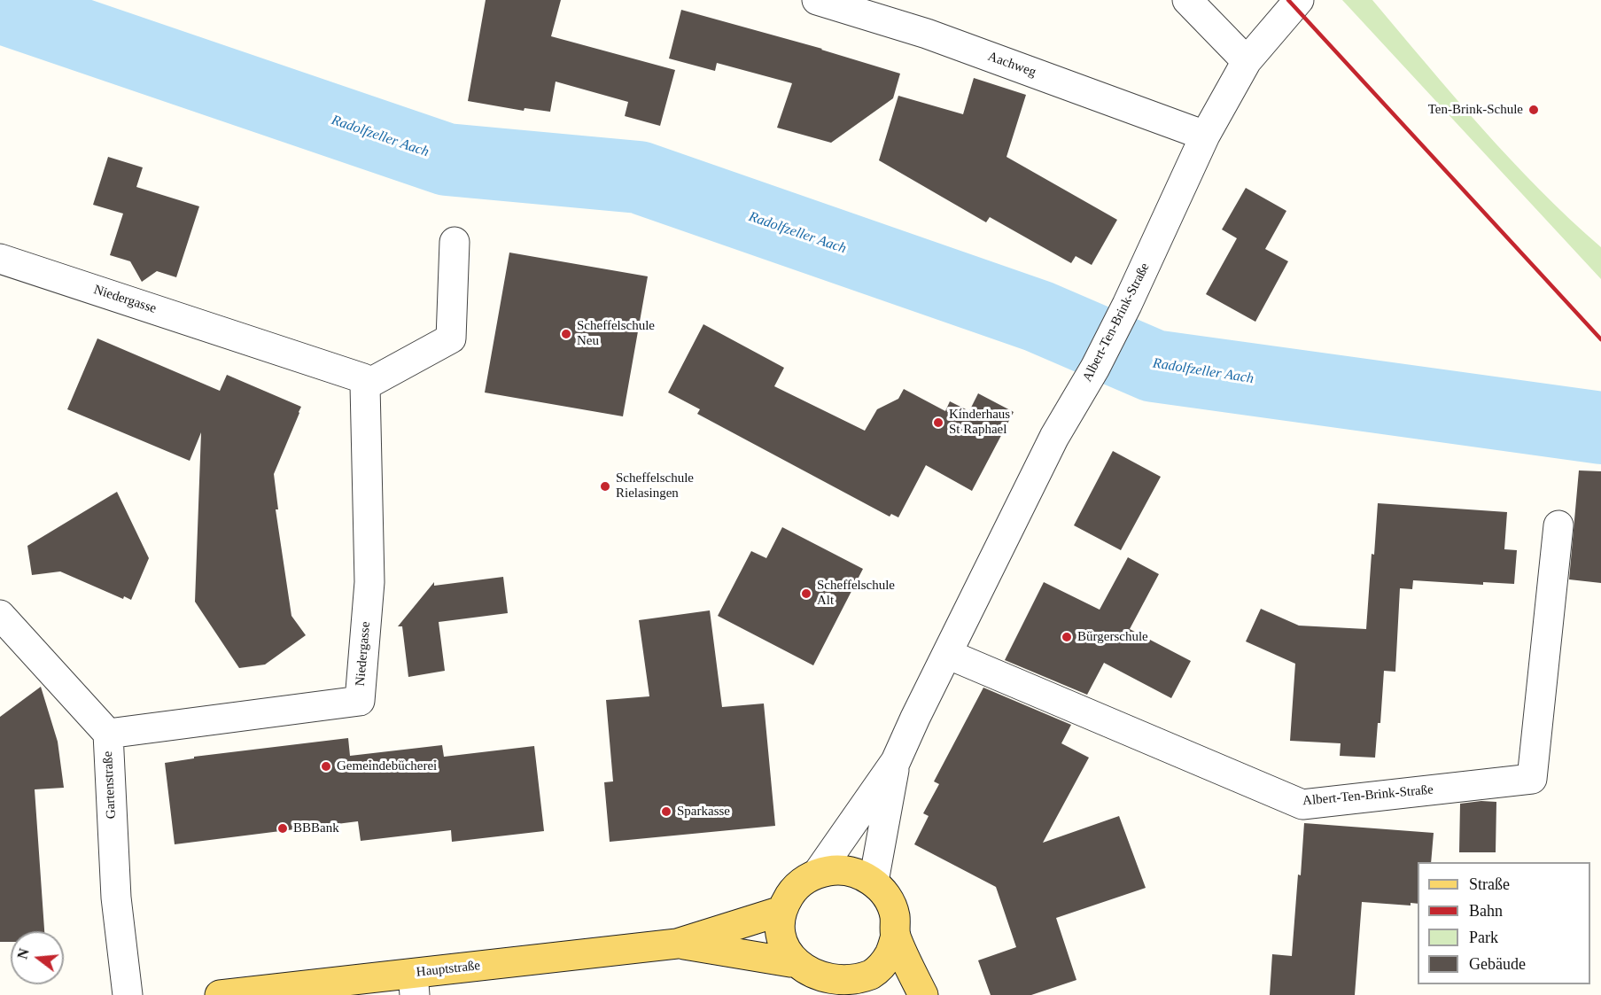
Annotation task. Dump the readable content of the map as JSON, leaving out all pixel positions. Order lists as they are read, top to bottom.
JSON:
{
  "streets": {
    "main road": ["Hauptstraße"],
    "street": [
      "Aachweg",
      "Niedergasse",
      "Albert-Ten-Brink-Straße",
      "Gartenstraße"
    ]
  },
  "crossings": [
    ["Aachweg", "Albert-Ten-Brink-Straße"],
    ["Niedergasse", "Gartenstraße"]
  ],
  "water": ["Radolfzeller Aach"],
  "places": [
    "Ten-Brink-Schule",
    "Scheffelschule Neu",
    "Kinderhaus St Raphael",
    "Scheffelschule Rielasingen",
    "Scheffelschule Alt",
    "Bürgerschule",
    "Gemeindebücherei",
    "Sparkasse",
    "BBBank"
  ],
  "legend": [
    "Straße",
    "Bahn",
    "Park",
    "Gebäude"
  ],
  "north": "left"
}
